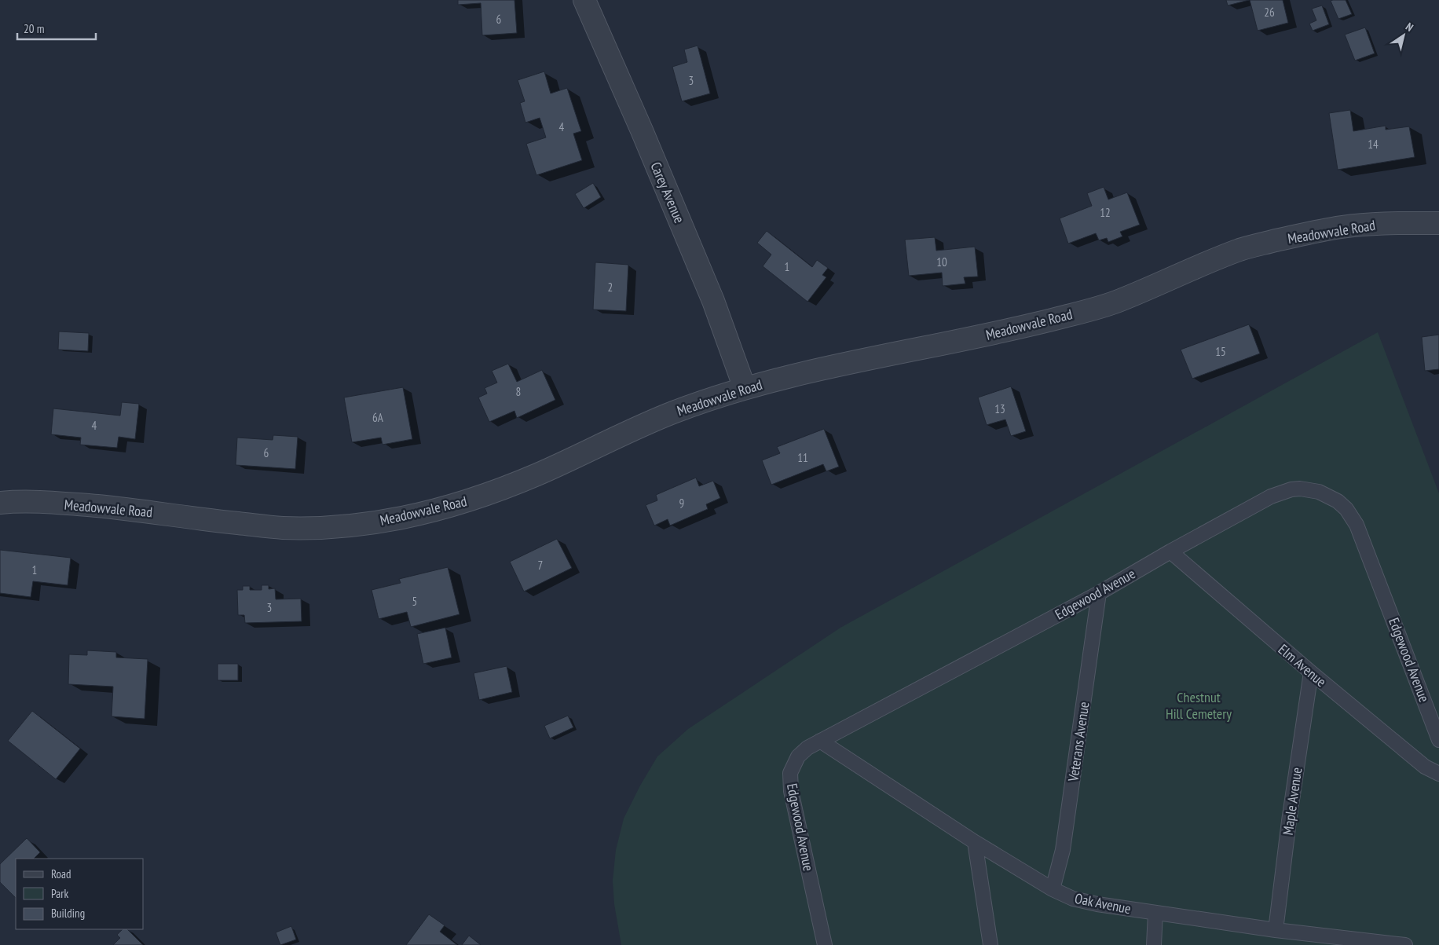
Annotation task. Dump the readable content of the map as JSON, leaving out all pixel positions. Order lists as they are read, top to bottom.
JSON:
{
  "streets": {
    "street": ["Carey Avenue", "Meadowvale Road"],
    "lane": [
      "Edgewood Avenue",
      "Elm Avenue",
      "Veterans Avenue",
      "Maple Avenue",
      "Oak Avenue"
    ]
  },
  "crossings": [
    ["Carey Avenue", "Meadowvale Road"],
    ["Edgewood Avenue", "Elm Avenue"],
    ["Edgewood Avenue", "Veterans Avenue"],
    ["Edgewood Avenue", "Oak Avenue"],
    ["Elm Avenue", "Maple Avenue"],
    ["Veterans Avenue", "Oak Avenue"],
    ["Maple Avenue", "Oak Avenue"]
  ],
  "parks": ["Chestnut Hill Cemetery"],
  "house_numbers": [
    "26",
    "6",
    "3",
    "4",
    "14",
    "12",
    "10",
    "1",
    "2",
    "15",
    "8",
    "13",
    "6A",
    "4",
    "6",
    "11",
    "9",
    "7",
    "1",
    "5",
    "3"
  ],
  "legend": ["Road", "Park", "Building"],
  "scale_bar": "20 m",
  "north": "top right"
}
